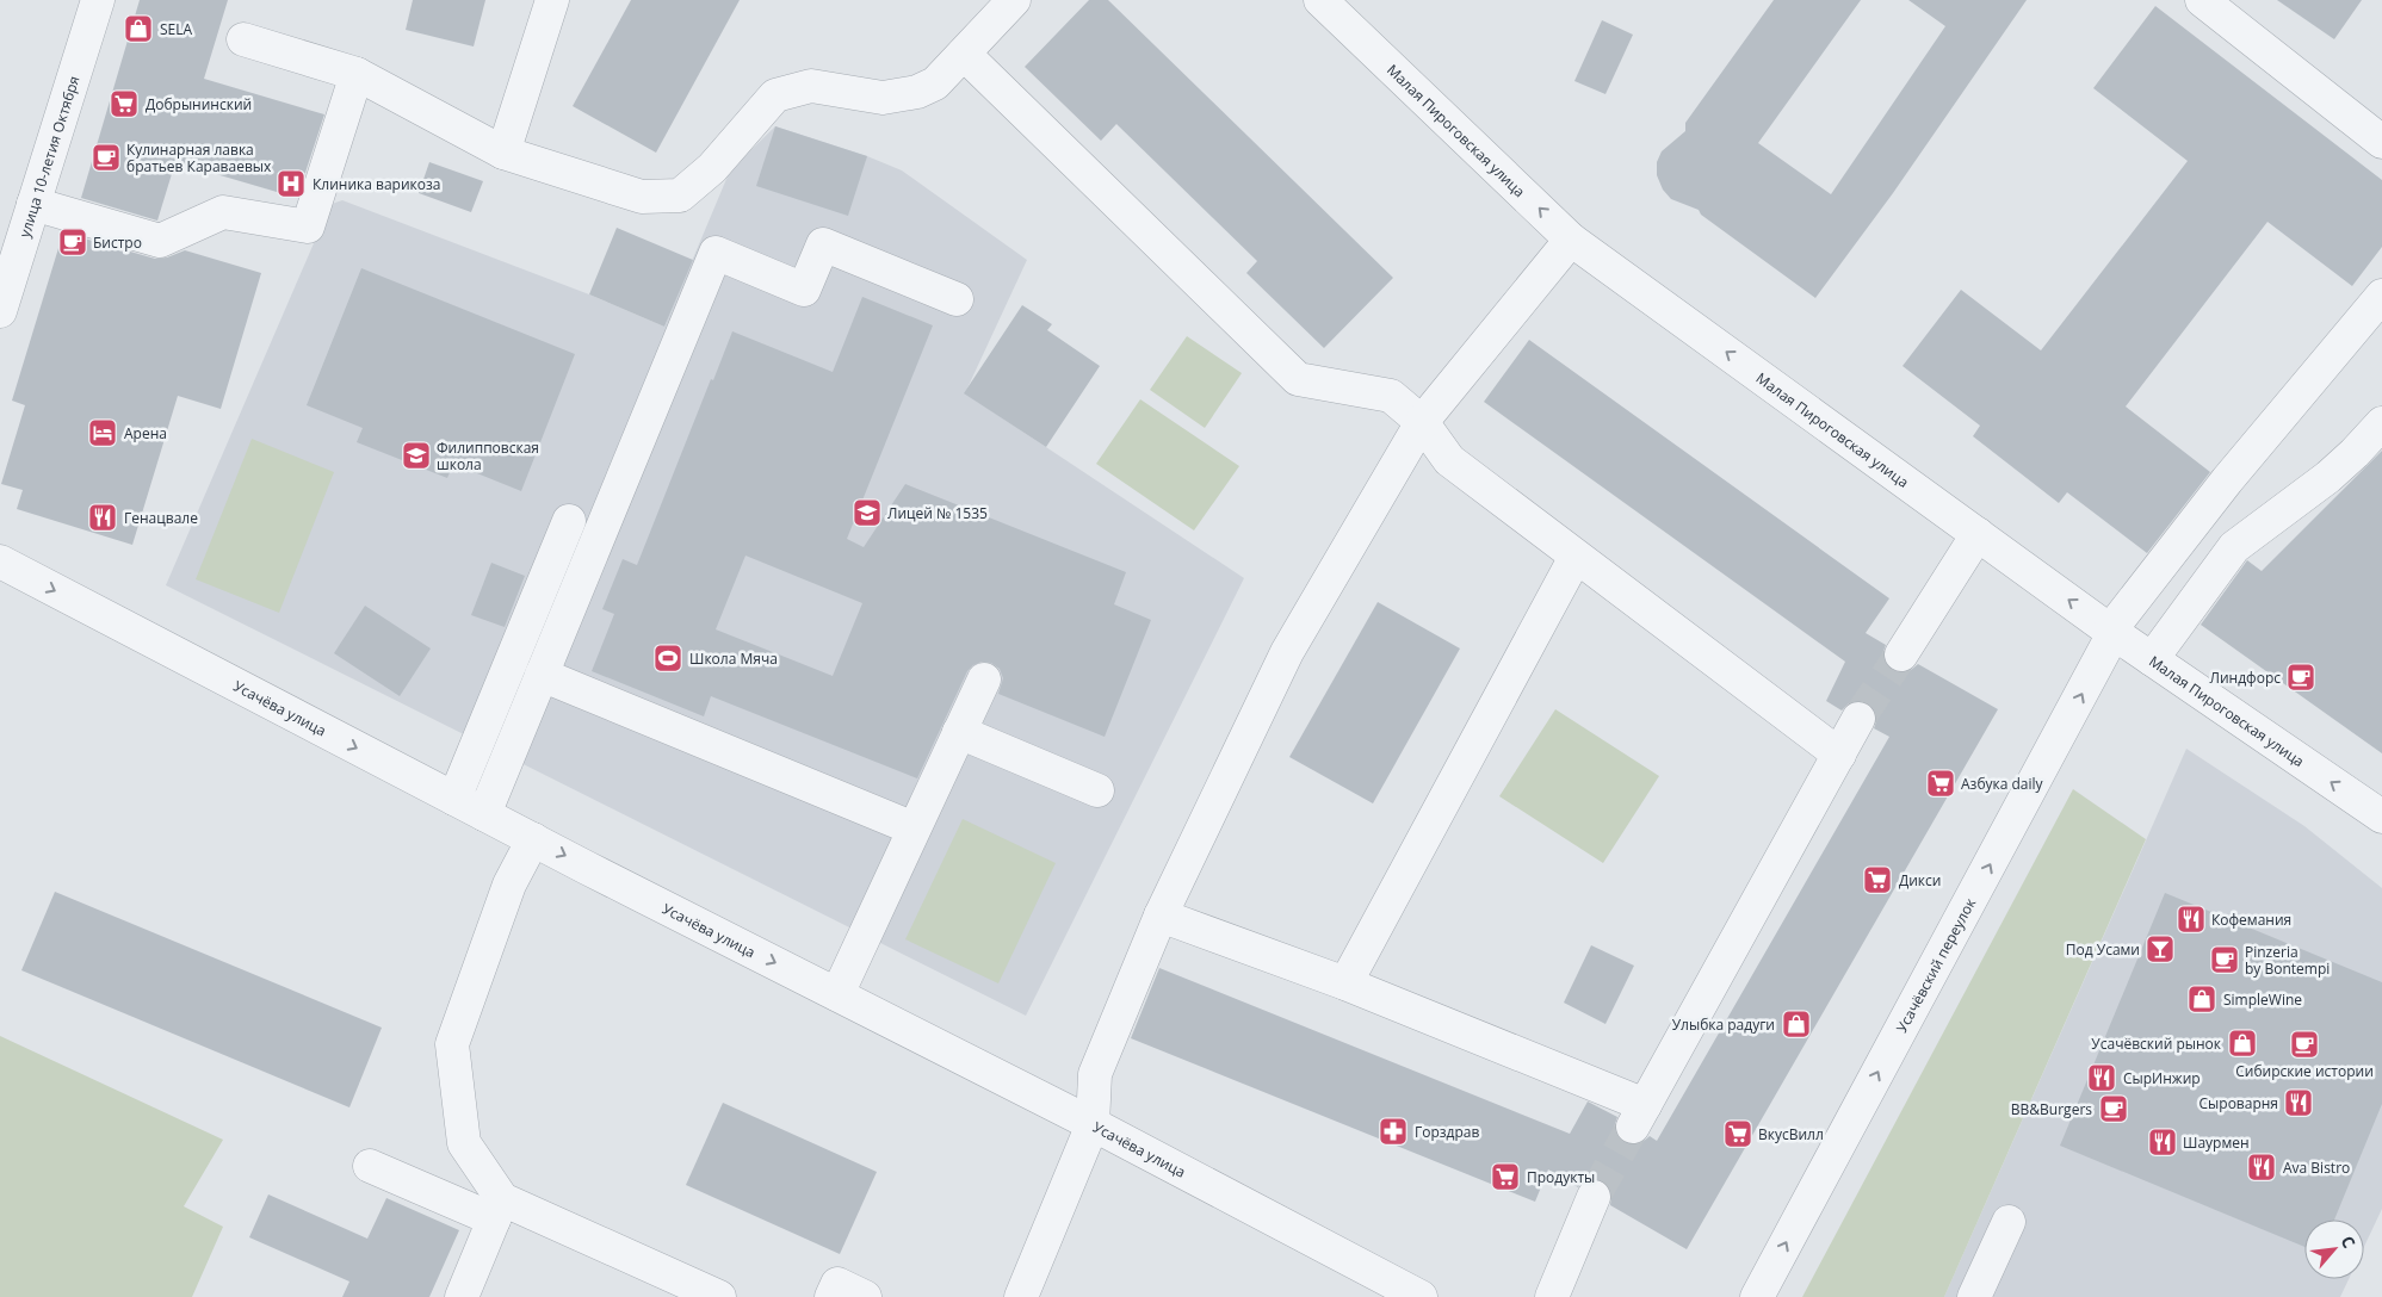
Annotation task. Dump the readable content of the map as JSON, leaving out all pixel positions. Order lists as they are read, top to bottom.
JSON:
{
  "streets": {
    "street": [
      "Малая Пироговская улица",
      "улица 10-летия Октября",
      "Усачёва улица",
      "Усачёвский переулок"
    ]
  },
  "crossings": [
    ["Малая Пироговская улица", "Усачёвский переулок"]
  ],
  "places": {
    "shop": [
      "SELA",
      "SimpleWine",
      "Улыбка радуги",
      "Усачёвский рынок"
    ],
    "supermarket": [
      "Добрынинский",
      "Азбука daily",
      "Дикси",
      "ВкусВилл",
      "Продукты"
    ],
    "cafe": [
      "Кулинарная лавка братьев Караваевых",
      "Бистро",
      "Линдфорс",
      "Pinzeria by Bontempi",
      "Сибирские истории",
      "BB&Burgers"
    ],
    "hospital": ["Клиника варикоза"],
    "hotel": ["Арена"],
    "school or university": ["Филипповская школа", "Лицей № 1535"],
    "restaurant": [
      "Генацвале",
      "Кофемания",
      "СырИнжир",
      "Сыроварня",
      "Шаурмен",
      "Ava Bistro"
    ],
    "sports": ["Школа Мяча"],
    "bar": ["Под Усами"],
    "pharmacy": ["Горздрав"]
  },
  "north": "top right"
}
